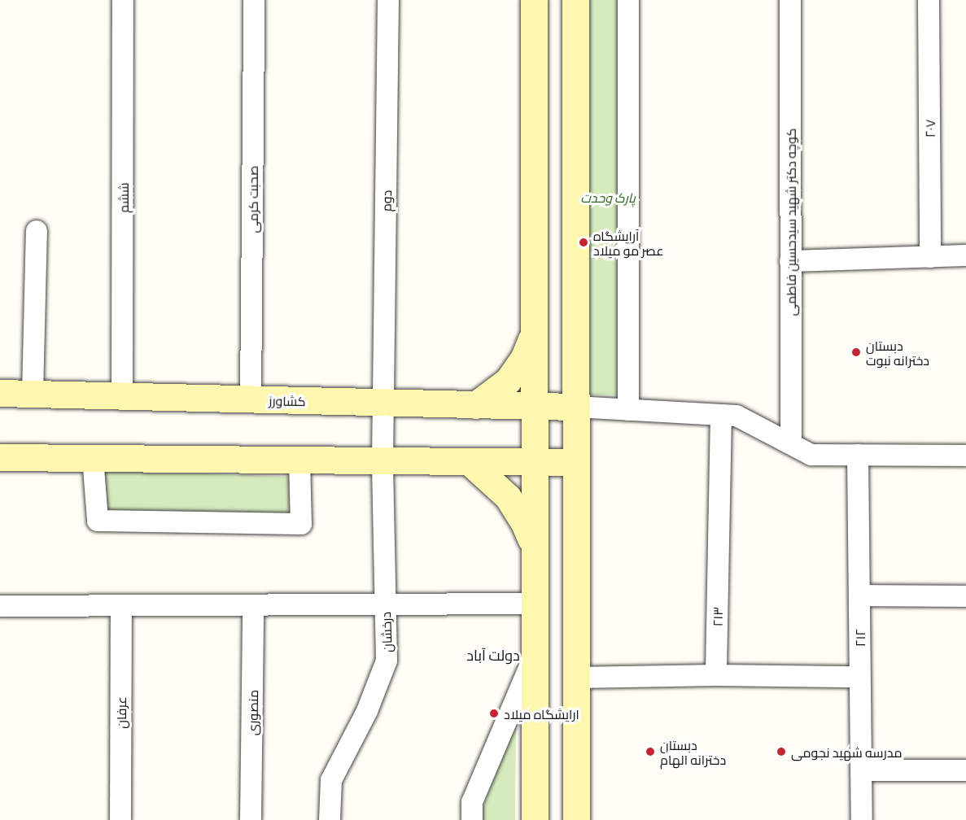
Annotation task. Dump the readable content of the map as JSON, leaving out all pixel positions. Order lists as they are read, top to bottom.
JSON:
{
  "streets": {
    "street": [
      "۲۰۷",
      "ششم",
      "صحبت کرمی",
      "دوم",
      "کوچه دکتر شهید سیدحسین فاطمی",
      "کشاورز",
      "۲۱۳",
      "درخشان",
      "۲۱۲",
      "عرفان",
      "منصوری"
    ]
  },
  "crossings": [
    ["ششم", "کشاورز"],
    ["صحبت کرمی", "کشاورز"],
    ["دوم", "کشاورز"],
    ["دوم", "درخشان"]
  ],
  "districts": ["دولت آباد"],
  "parks": ["پارک وحدت"],
  "places": [
    "آرایشگاه عصر مو میلاد",
    "دبستان دخترانه نبوت",
    "ارایشگاه میلاد",
    "دبستان دخترانه الهام",
    "مدرسه شهید نجومی"
  ]
}
